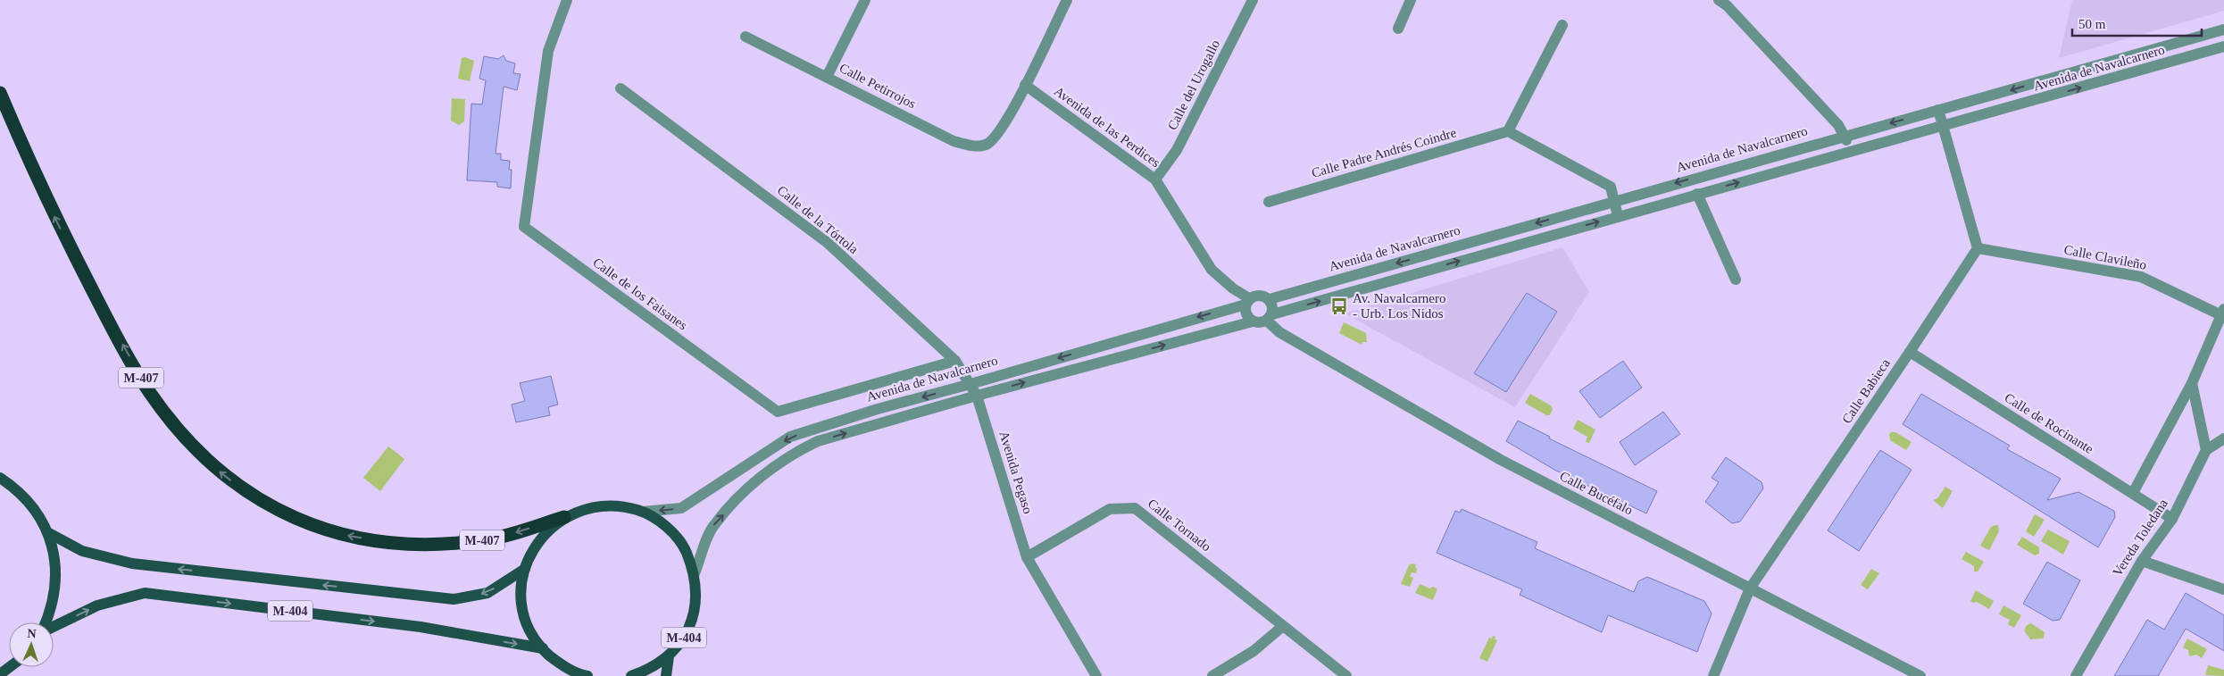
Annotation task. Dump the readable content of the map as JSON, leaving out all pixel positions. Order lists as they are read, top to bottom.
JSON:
{
  "streets": {
    "highway": ["M-407"],
    "main road": ["M-404"],
    "street": [
      "Avenida de Navalcarnero",
      "Calle del Urogallo",
      "Calle Petirrojos",
      "Avenida de las Perdices",
      "Calle Padre Andrés Coindre",
      "Calle de la Tórtola",
      "Calle Clavileño",
      "Calle de los Faisanes",
      "Calle Babieca",
      "Calle de Rocinante",
      "Avenida Pegaso",
      "Calle Bucéfalo",
      "Calle Tornado",
      "Vereda Toledana"
    ]
  },
  "crossings": [
    ["Avenida de Navalcarnero", "Avenida de las Perdices"],
    ["Avenida de Navalcarnero", "Calle de la Tórtola"],
    ["Avenida de Navalcarnero", "Calle Bucéfalo"],
    ["Avenida de Navalcarnero", "M-404"],
    ["Calle del Urogallo", "Avenida de las Perdices"],
    ["Calle Petirrojos", "Avenida de las Perdices"],
    ["Avenida de las Perdices", "Calle Bucéfalo"],
    ["Calle de la Tórtola", "Calle de los Faisanes"],
    ["Calle de la Tórtola", "Avenida Pegaso"],
    ["Calle Clavileño", "Calle Babieca"],
    ["M-407", "M-404"],
    ["Calle Babieca", "Calle de Rocinante"],
    ["Calle Babieca", "Calle Bucéfalo"],
    ["Calle de Rocinante", "Vereda Toledana"],
    ["Avenida Pegaso", "Calle Tornado"]
  ],
  "places": {
    "bus stop": ["Av. Navalcarnero - Urb. Los Nidos"]
  },
  "scale_bar": "50 m",
  "north": "top"
}
